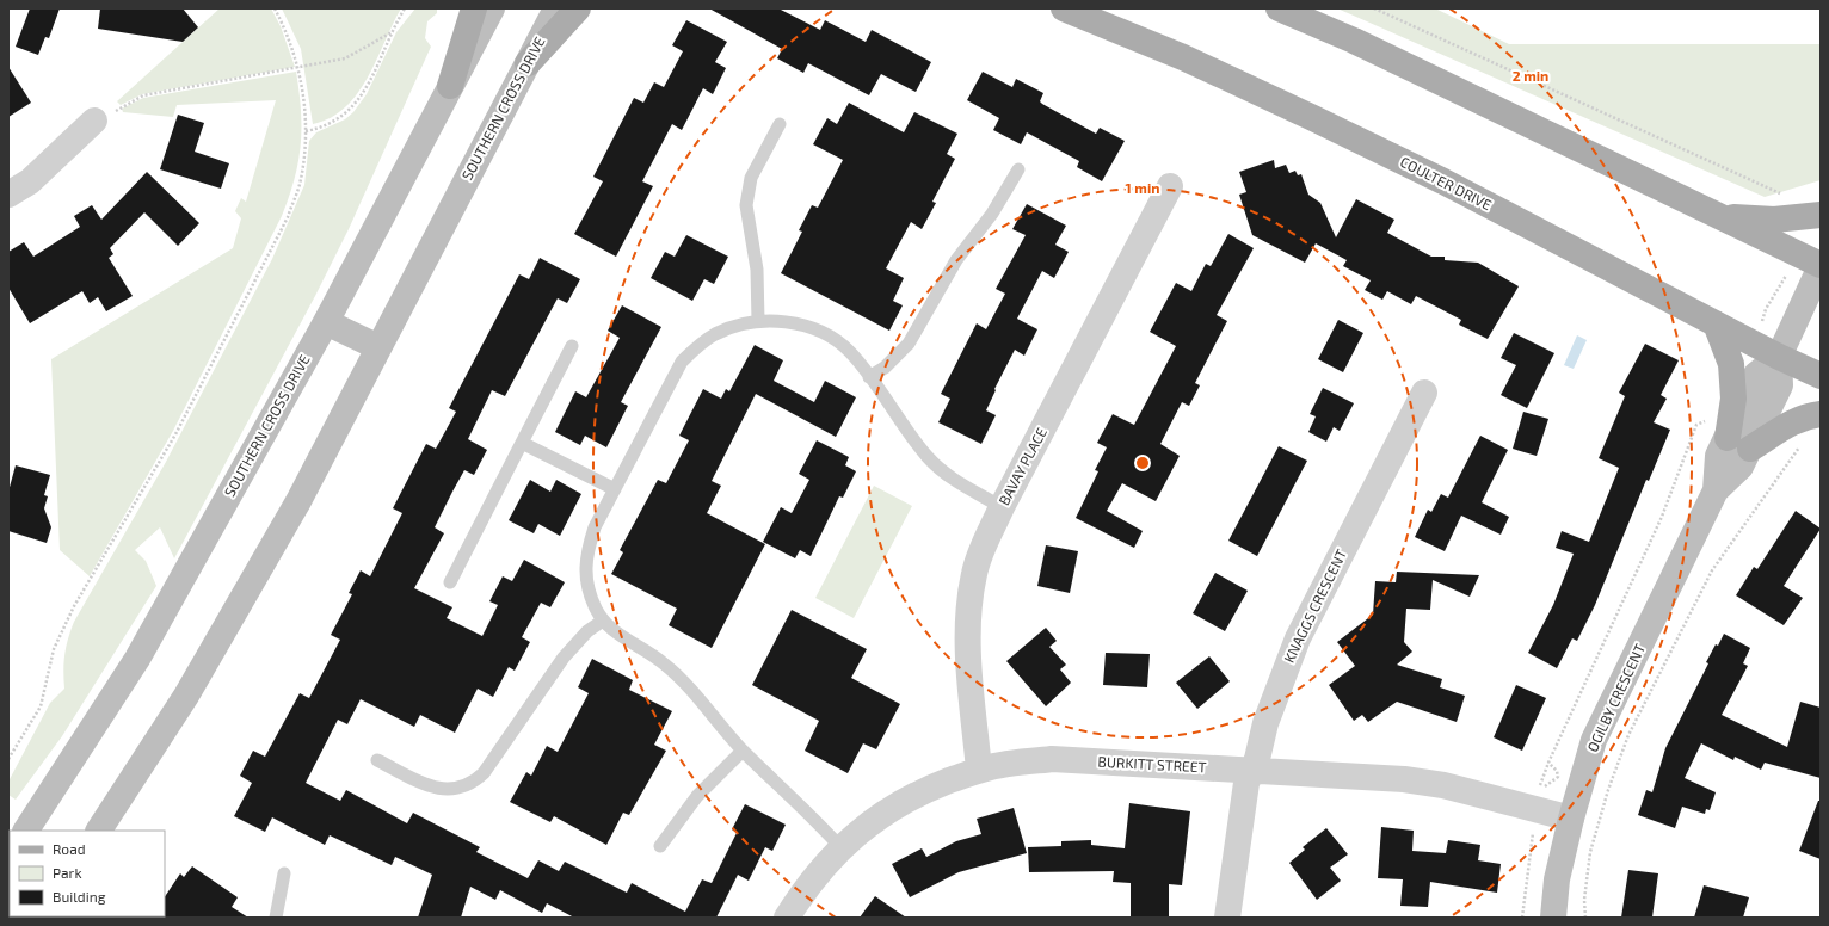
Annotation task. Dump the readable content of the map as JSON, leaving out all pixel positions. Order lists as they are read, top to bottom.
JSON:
{
  "streets": {
    "main road": ["SOUTHERN CROSS DRIVE", "COULTER DRIVE", "OGILBY CRESCENT"],
    "street": ["BAVAY PLACE", "KNAGGS CRESCENT", "BURKITT STREET"]
  },
  "crossings": [
    ["COULTER DRIVE", "OGILBY CRESCENT"],
    ["BAVAY PLACE", "BURKITT STREET"],
    ["KNAGGS CRESCENT", "BURKITT STREET"],
    ["OGILBY CRESCENT", "BURKITT STREET"]
  ],
  "legend": ["Road", "Park", "Building"],
  "rings": ["2 min", "1 min"]
}
